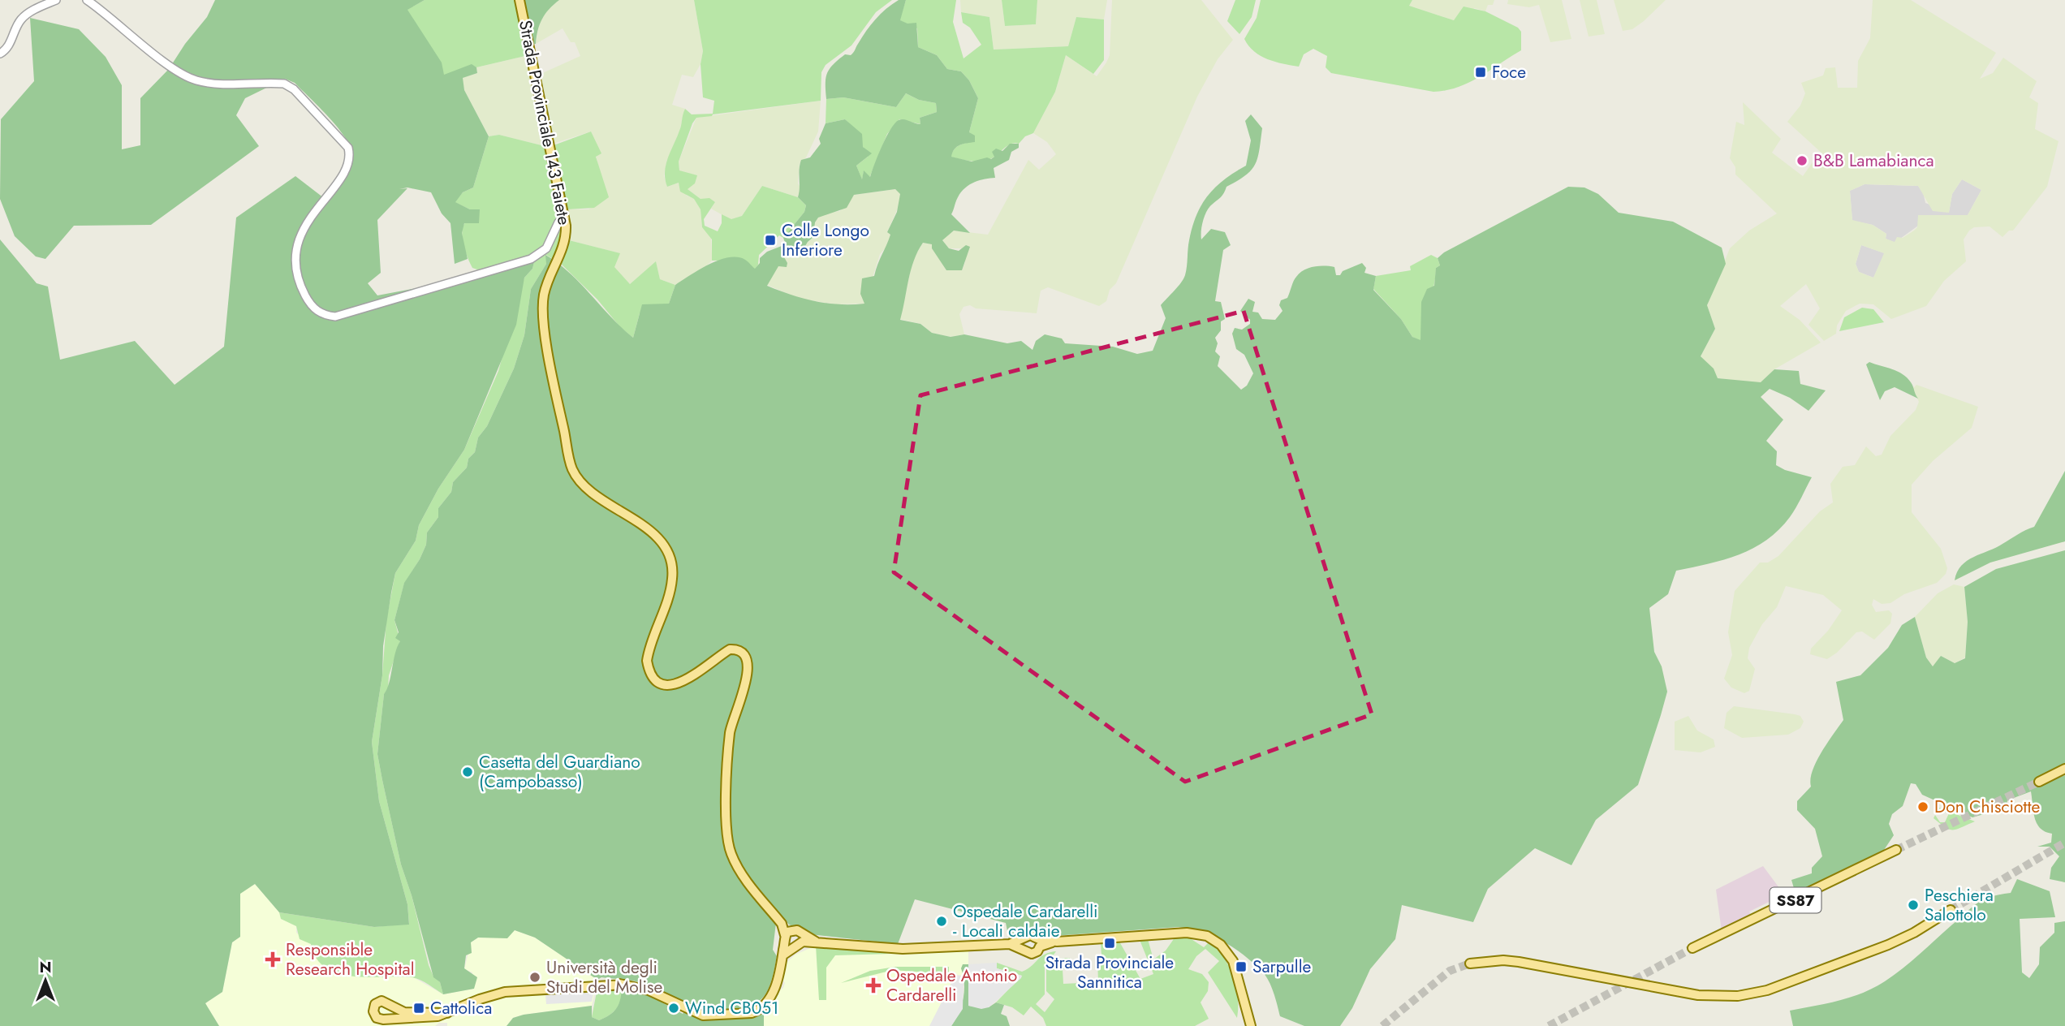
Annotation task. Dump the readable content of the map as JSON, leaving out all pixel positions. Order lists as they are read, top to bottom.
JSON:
{
  "streets": {
    "main road": ["Strada Provinciale 143 Faiete", "SS87"]
  },
  "places": {
    "transit": [
      "Foce",
      "Colle Longo Inferiore",
      "Strada Provinciale Sannitica",
      "Sarpulle",
      "Cattolica"
    ],
    "other": [
      "B&B Lamabianca",
      "Casetta del Guardiano (Campobasso)",
      "Don Chisciotte",
      "Peschiera Salottolo",
      "Ospedale Cardarelli - Locali caldaie",
      "Università degli Studi del Molise",
      "Wind CB051"
    ],
    "health": ["Responsible Research Hospital", "Ospedale Antonio Cardarelli"]
  },
  "north": "top"
}
